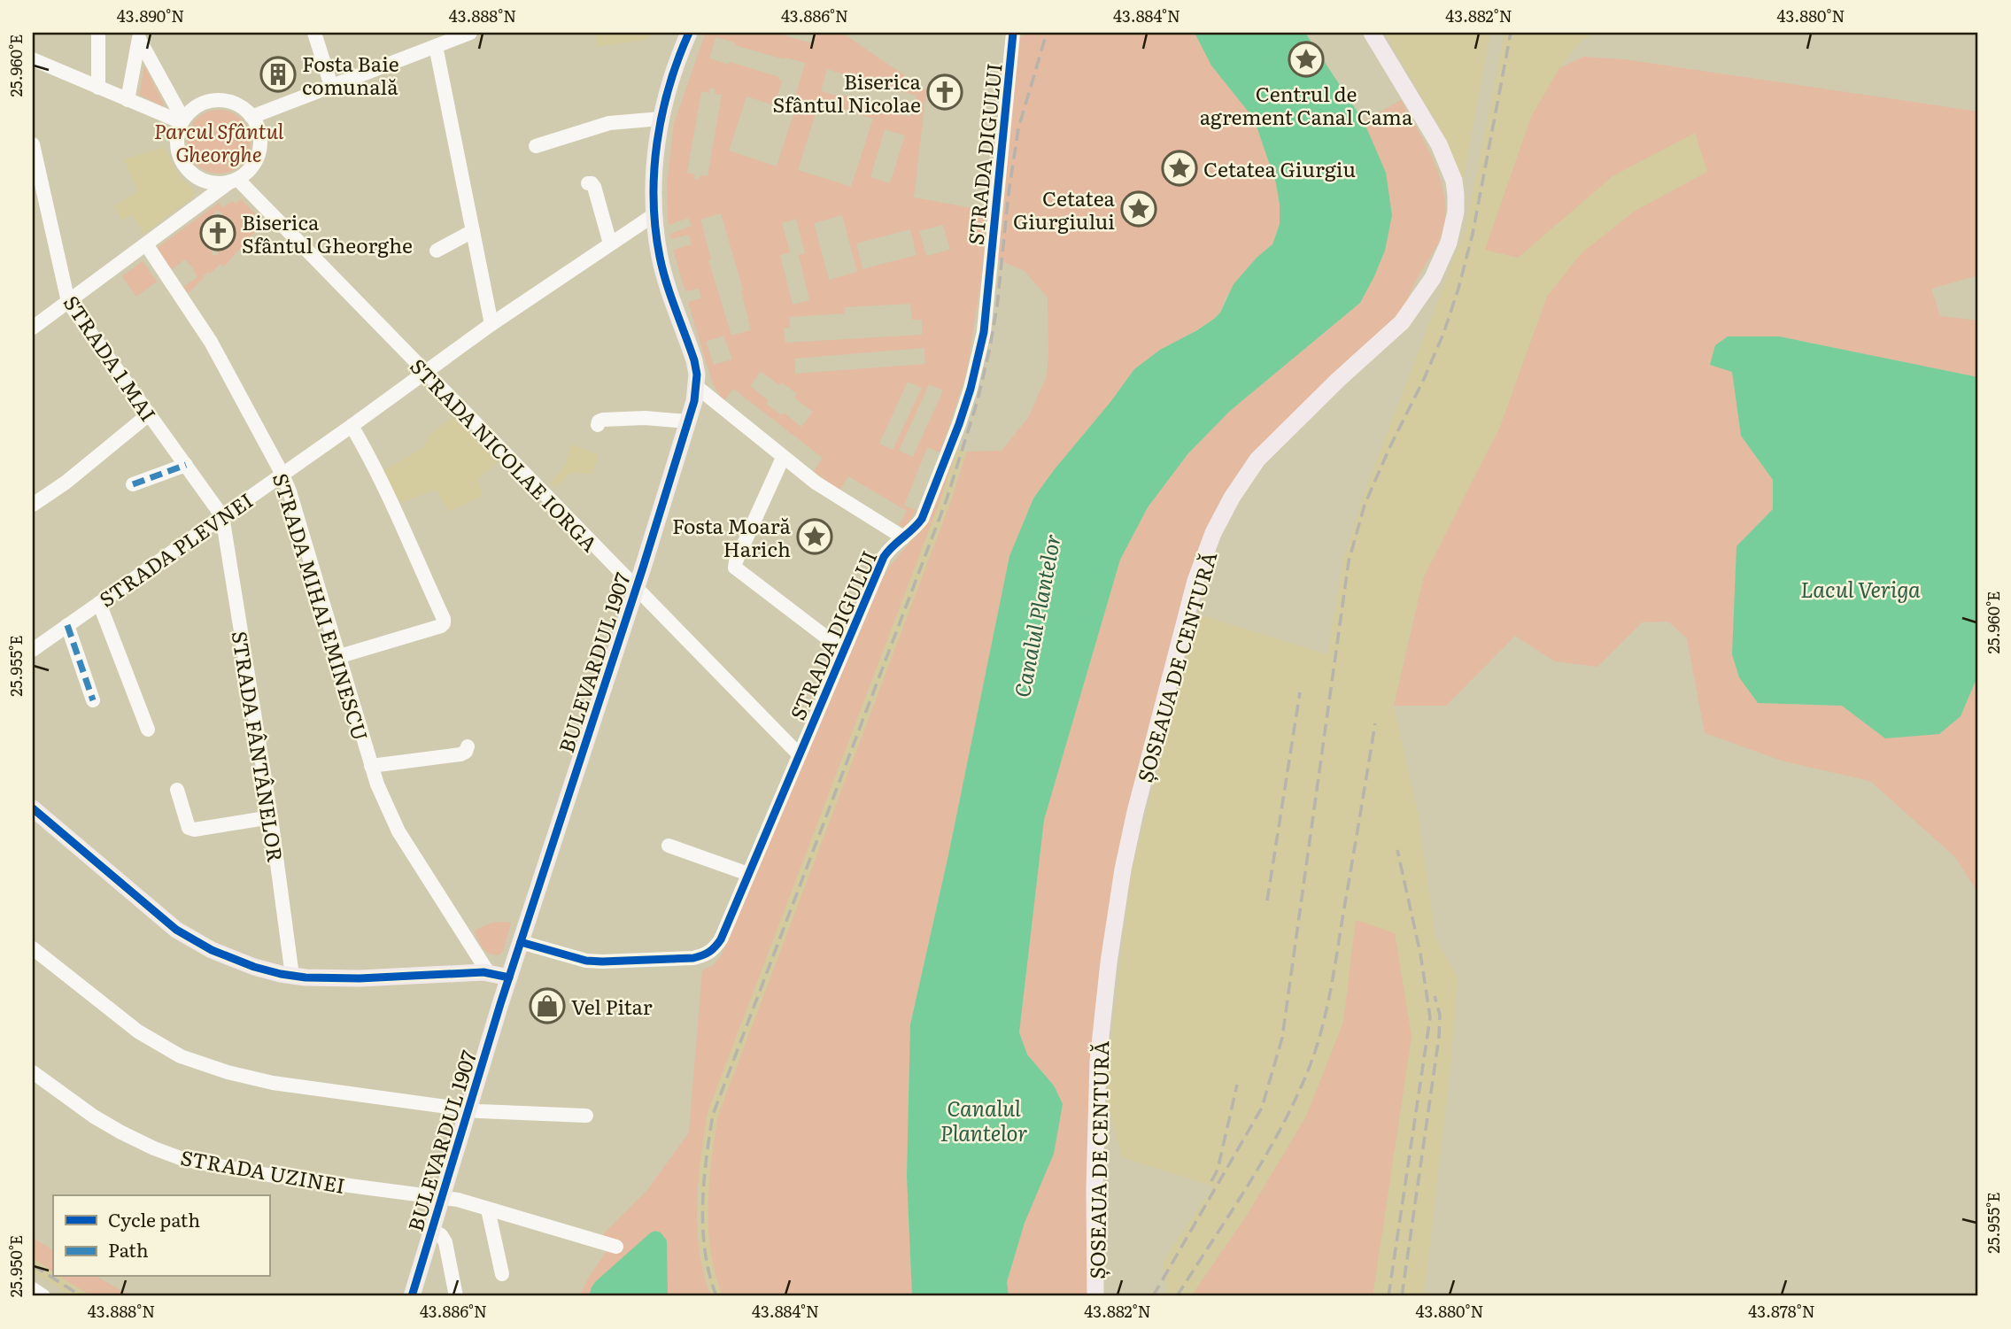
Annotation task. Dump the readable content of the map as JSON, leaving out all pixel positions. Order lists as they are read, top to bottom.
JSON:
{
  "streets": {
    "main road": ["BULEVARDUL 1907", "ȘOSEAUA DE CENTURĂ"],
    "street": [
      "STRADA DIGULUI",
      "STRADA 1 MAI",
      "STRADA NICOLAE IORGA",
      "STRADA PLEVNEI",
      "STRADA MIHAI EMINESCU",
      "STRADA FÂNTÂNELOR",
      "STRADA UZINEI"
    ]
  },
  "crossings": [
    ["STRADA DIGULUI", "STRADA NICOLAE IORGA"],
    ["STRADA DIGULUI", "BULEVARDUL 1907"],
    ["STRADA 1 MAI", "STRADA PLEVNEI"],
    ["STRADA 1 MAI", "STRADA FÂNTÂNELOR"],
    ["STRADA NICOLAE IORGA", "STRADA PLEVNEI"],
    ["STRADA NICOLAE IORGA", "BULEVARDUL 1907"],
    ["STRADA PLEVNEI", "STRADA MIHAI EMINESCU"],
    ["STRADA PLEVNEI", "BULEVARDUL 1907"],
    ["STRADA PLEVNEI", "STRADA FÂNTÂNELOR"],
    ["BULEVARDUL 1907", "STRADA UZINEI"]
  ],
  "water": ["Lacul Veriga", "Canalul Plantelor"],
  "parks": ["Parcul Sfântul Gheorghe"],
  "places": {
    "place": [
      "Centrul de agrement Canal Cama",
      "Cetatea Giurgiu",
      "Cetatea Giurgiului",
      "Fosta Moară Harich"
    ],
    "building": ["Fosta Baie comunală"],
    "church": ["Biserica Sfântul Nicolae", "Biserica Sfântul Gheorghe"],
    "shop": ["Vel Pitar"]
  },
  "legend": ["Cycle path", "Path"],
  "coordinates": [
    "43.890°N",
    "43.888°N",
    "43.886°N",
    "43.884°N",
    "43.882°N",
    "43.880°N",
    "25.960°E",
    "25.955°E",
    "25.950°E",
    "43.878°N"
  ]
}
